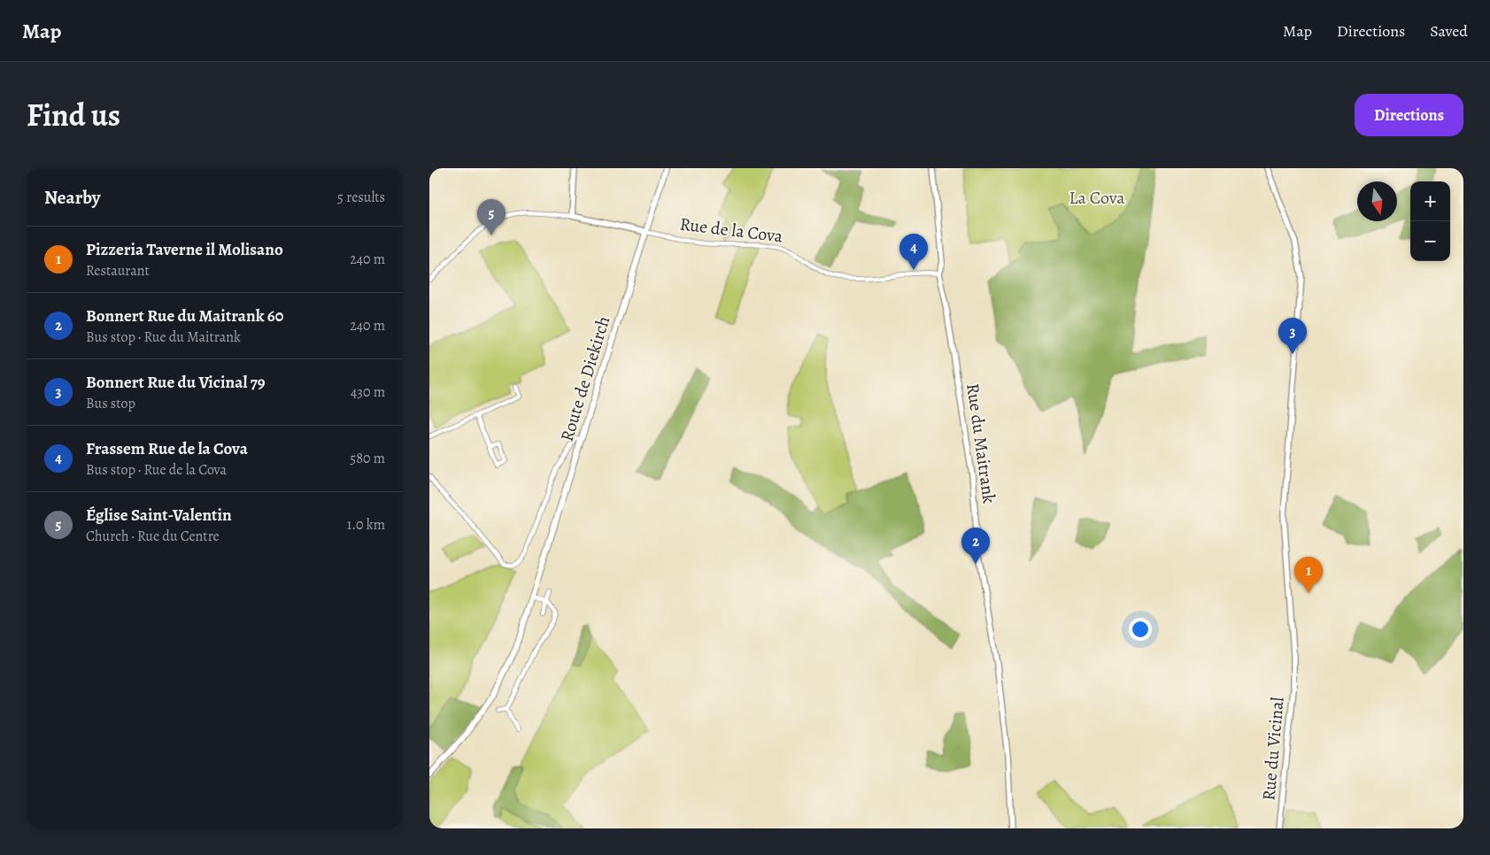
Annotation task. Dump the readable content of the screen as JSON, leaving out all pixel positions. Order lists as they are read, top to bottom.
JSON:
{
  "streets": {
    "main road": ["Route de Diekirch"],
    "street": ["Rue de la Cova", "Rue du Maitrank", "Rue du Vicinal"]
  },
  "crossings": [
    ["Rue de la Cova", "Route de Diekirch"],
    ["Rue de la Cova", "Rue du Maitrank"]
  ],
  "parks": ["La Cova"],
  "north": "bottom",
  "page": {
    "header": "Map",
    "nav": ["Map", "Directions", "Saved"],
    "title": "Find us",
    "buttons": "Directions",
    "heading": ["Nearby", "5 results"],
    "map_buttons": ["+", "−"],
    "pins": [
      "5",
      "4",
      "3",
      "2",
      "1"
    ],
    "list": [
      {
        "mark": "1",
        "name": "Pizzeria Taverne il Molisano",
        "note": "Restaurant",
        "value": "240 m"
      },
      {
        "mark": "2",
        "name": "Bonnert Rue du Maitrank 60",
        "note": "Bus stop · Rue du Maitrank",
        "value": "240 m"
      },
      {
        "mark": "3",
        "name": "Bonnert Rue du Vicinal 79",
        "note": "Bus stop",
        "value": "430 m"
      },
      {
        "mark": "4",
        "name": "Frassem Rue de la Cova",
        "note": "Bus stop · Rue de la Cova",
        "value": "580 m"
      },
      {
        "mark": "5",
        "name": "Église Saint-Valentin",
        "note": "Church · Rue du Centre",
        "value": "1.0 km"
      }
    ]
  }
}
